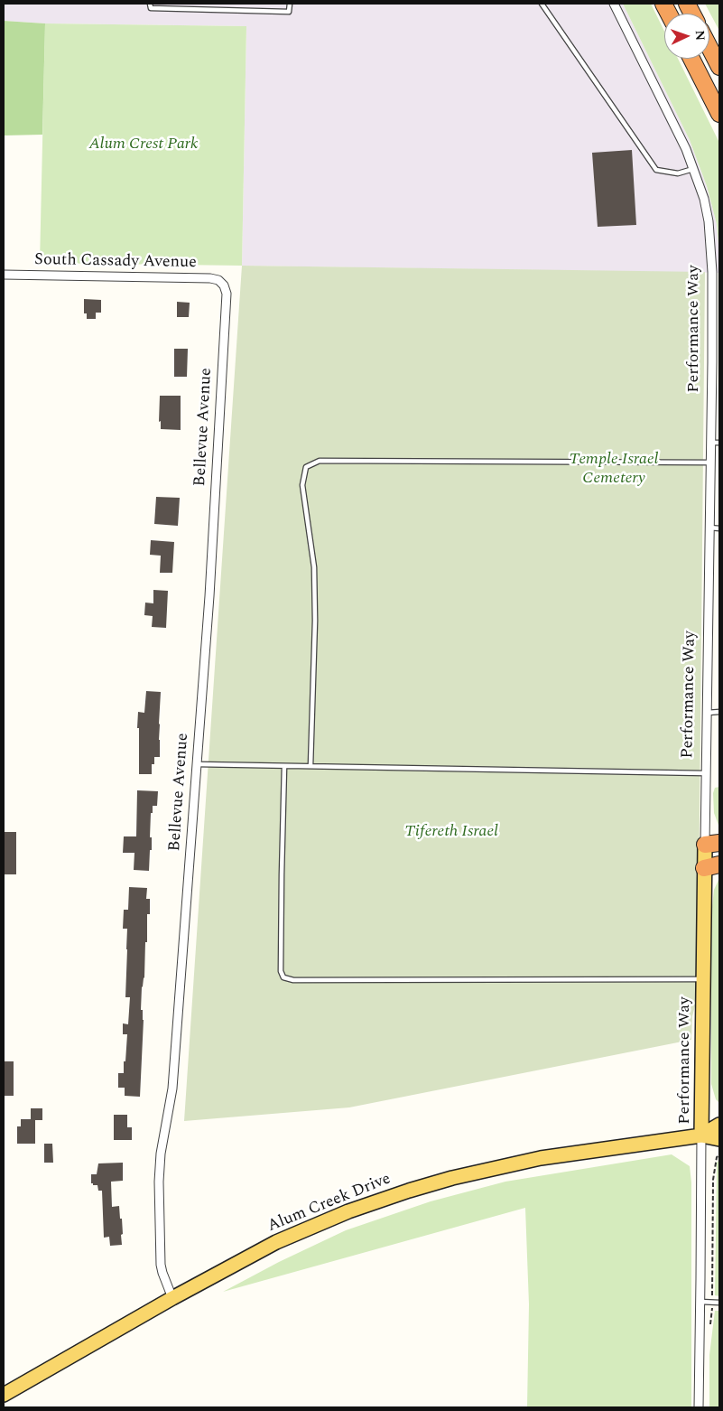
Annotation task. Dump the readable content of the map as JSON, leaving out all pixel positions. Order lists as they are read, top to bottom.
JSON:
{
  "streets": {
    "main road": ["Performance Way", "Alum Creek Drive"],
    "street": ["South Cassady Avenue", "Bellevue Avenue"]
  },
  "crossings": [
    ["South Cassady Avenue", "Bellevue Avenue"],
    ["Performance Way", "Alum Creek Drive"],
    ["Bellevue Avenue", "Alum Creek Drive"]
  ],
  "parks": ["Alum Crest Park", "Temple Israel Cemetery", "Tifereth Israel"],
  "north": "right"
}
